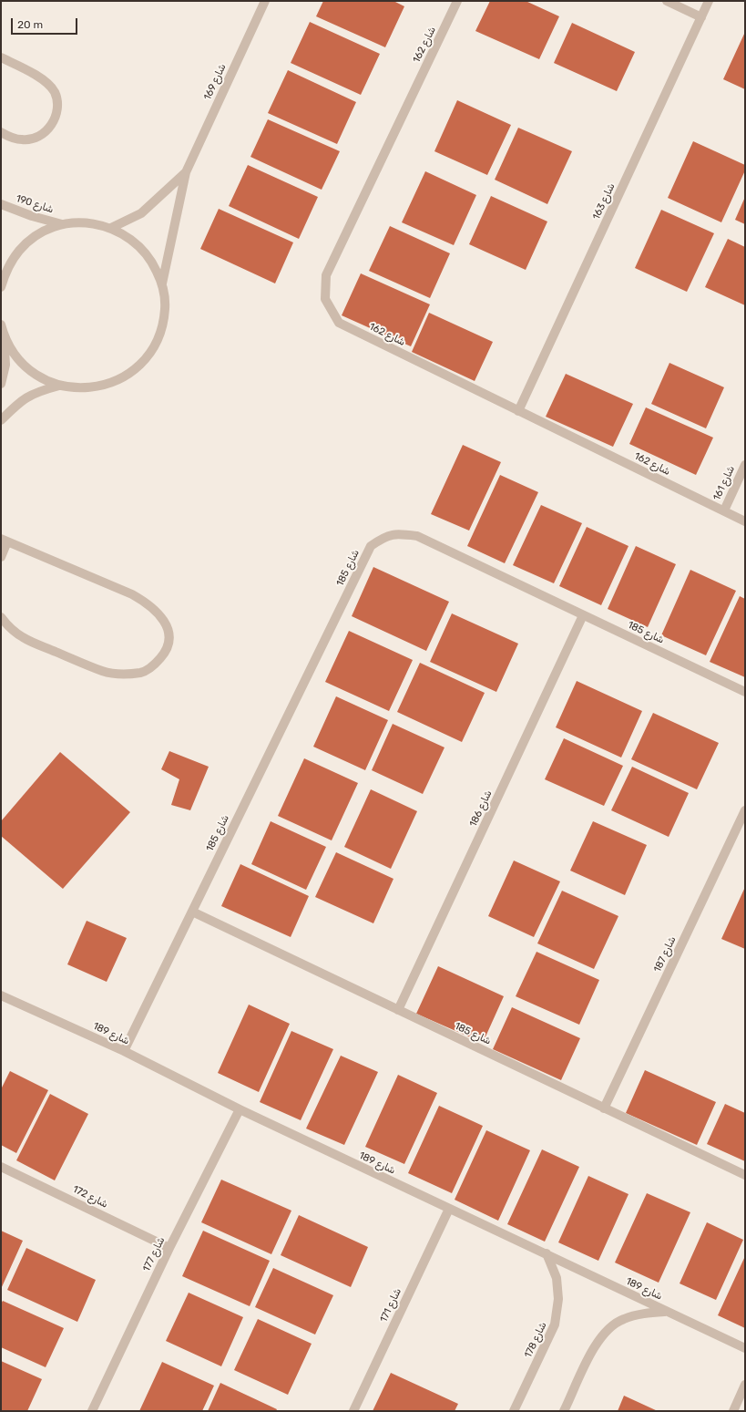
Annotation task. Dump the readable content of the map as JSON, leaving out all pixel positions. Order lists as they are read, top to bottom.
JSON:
{
  "streets": {
    "street": [
      "شارع 162",
      "شارع 169",
      "شارع 163",
      "شارع 190",
      "شارع 161",
      "شارع 185",
      "شارع 186",
      "شارع 187",
      "شارع 189",
      "شارع 172",
      "شارع 177",
      "شارع 171",
      "شارع 178"
    ]
  },
  "crossings": [
    ["شارع 162", "شارع 163"],
    ["شارع 162", "شارع 161"],
    ["شارع 185", "شارع 186"],
    ["شارع 185", "شارع 187"],
    ["شارع 185", "شارع 189"],
    ["شارع 189", "شارع 177"],
    ["شارع 189", "شارع 171"],
    ["شارع 189", "شارع 178"],
    ["شارع 172", "شارع 177"]
  ],
  "scale_bar": "20 m"
}
